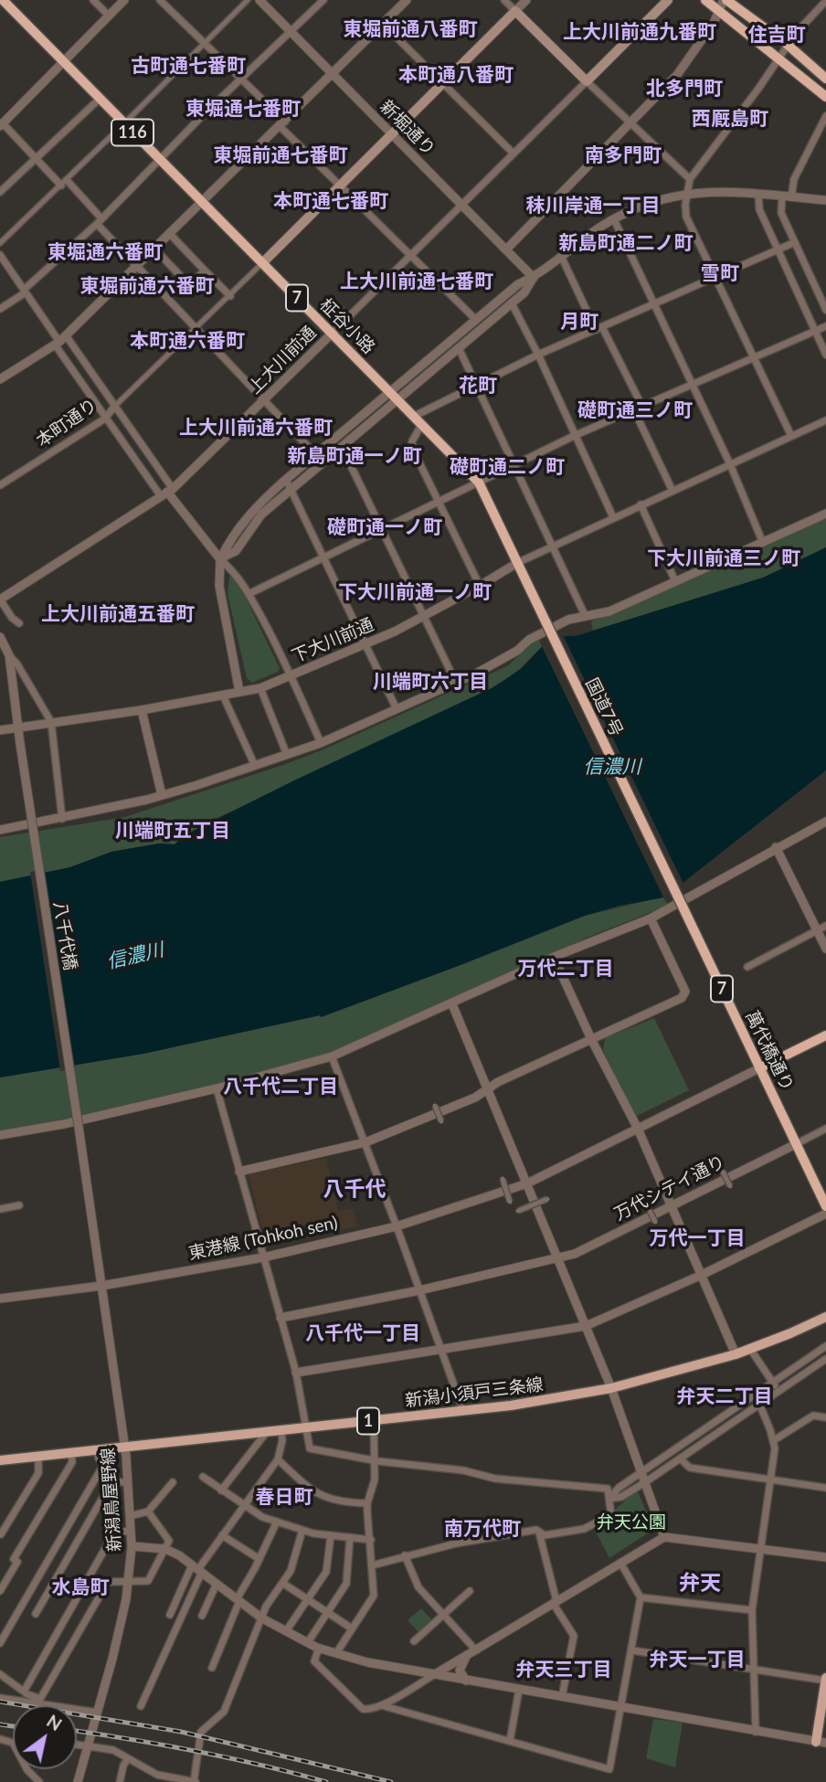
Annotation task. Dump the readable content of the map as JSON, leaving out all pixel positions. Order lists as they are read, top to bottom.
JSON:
{
  "streets": {
    "highway": [
      "116",
      "7",
      "柾谷小路",
      "国道7号",
      "萬代橋通り"
    ],
    "main road": [
      "上大川前通",
      "本町通り",
      "新潟小須戸三条線",
      "1"
    ],
    "street": [
      "新堀通り",
      "下大川前通",
      "八千代橋",
      "万代シテイ通り",
      "東港線 (Tohkoh sen)",
      "新潟鳥屋野線"
    ]
  },
  "crossings": [
    ["新堀通り", "上大川前通"],
    ["新堀通り", "本町通り"],
    ["柾谷小路", "上大川前通"],
    ["柾谷小路", "本町通り"],
    ["柾谷小路", "下大川前通"],
    ["柾谷小路", "国道7号"],
    ["下大川前通", "八千代橋"],
    ["国道7号", "萬代橋通り"],
    ["八千代橋", "東港線 (Tohkoh sen)"],
    ["八千代橋", "新潟鳥屋野線"],
    ["萬代橋通り", "万代シテイ通り"],
    ["萬代橋通り", "東港線 (Tohkoh sen)"],
    ["東港線 (Tohkoh sen)", "新潟鳥屋野線"],
    ["新潟小須戸三条線", "新潟鳥屋野線"]
  ],
  "districts": [
    "東堀前通八番町",
    "上大川前通九番町",
    "住吉町",
    "古町通七番町",
    "本町通八番町",
    "北多門町",
    "東堀通七番町",
    "西厩島町",
    "東堀前通七番町",
    "南多門町",
    "本町通七番町",
    "秣川岸通一丁目",
    "新島町通二ノ町",
    "東堀通六番町",
    "雪町",
    "上大川前通七番町",
    "東堀前通六番町",
    "月町",
    "本町通六番町",
    "花町",
    "礎町通三ノ町",
    "上大川前通六番町",
    "新島町通一ノ町",
    "礎町通二ノ町",
    "礎町通一ノ町",
    "下大川前通三ノ町",
    "下大川前通一ノ町",
    "上大川前通五番町",
    "川端町六丁目",
    "川端町五丁目",
    "万代二丁目",
    "八千代二丁目",
    "八千代",
    "万代一丁目",
    "八千代一丁目",
    "弁天二丁目",
    "春日町",
    "南万代町",
    "弁天",
    "水島町",
    "弁天一丁目",
    "弁天三丁目"
  ],
  "water": ["信濃川"],
  "parks": ["弁天公園"],
  "north": "top right"
}
